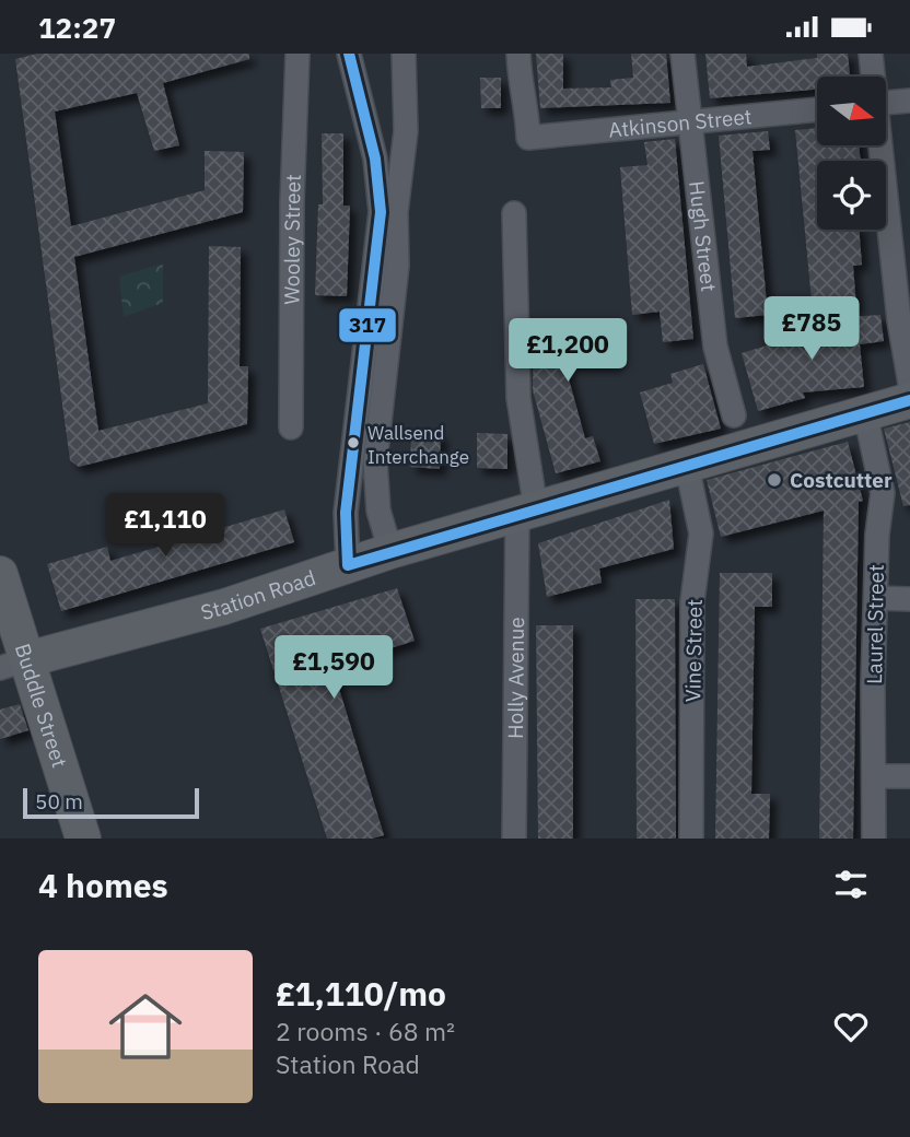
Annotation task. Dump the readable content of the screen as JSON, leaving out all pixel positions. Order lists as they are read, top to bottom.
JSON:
{
  "streets": {
    "main road": ["Station Road", "Buddle Street"],
    "street": [
      "Atkinson Street",
      "Hugh Street",
      "Wooley Street",
      "Laurel Street",
      "Vine Street",
      "Holly Avenue"
    ]
  },
  "crossings": [
    ["Atkinson Street", "Hugh Street"],
    ["Station Road", "Laurel Street"],
    ["Station Road", "Vine Street"],
    ["Station Road", "Holly Avenue"],
    ["Station Road", "Buddle Street"]
  ],
  "places": ["Wallsend Interchange", "Costcutter"],
  "lines": ["transit line 317"],
  "scale_bar": "50 m",
  "north": "right",
  "page": {
    "status": "12:27",
    "price": [
      "£785",
      "£1,200",
      "£1,110",
      "£1,590"
    ],
    "scale": "50 m",
    "heading": "4 homes",
    "list": [
      {
        "name": "£1,110/mo",
        "note": "2 rooms · 68 m² · Station Road"
      }
    ]
  }
}
